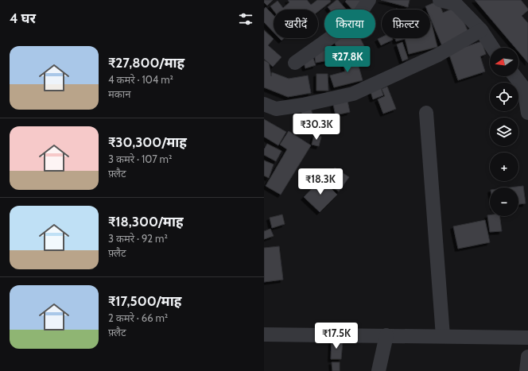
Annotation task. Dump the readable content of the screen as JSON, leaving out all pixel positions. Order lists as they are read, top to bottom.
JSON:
{
  "north": "left",
  "page": {
    "heading": "4 घर",
    "chip": ["खरीदें", "किराया", "फ़िल्टर"],
    "list": [
      {
        "name": "₹27,800/माह",
        "note": "4 कमरे · 104 m² · मकान"
      },
      {
        "name": "₹30,300/माह",
        "note": "3 कमरे · 107 m² · फ़्लैट"
      },
      {
        "name": "₹18,300/माह",
        "note": "3 कमरे · 92 m² · फ़्लैट"
      },
      {
        "name": "₹17,500/माह",
        "note": "2 कमरे · 66 m² · फ़्लैट"
      }
    ],
    "price": [
      "₹27.8K",
      "₹30.3K",
      "₹18.3K",
      "₹17.5K"
    ],
    "map_buttons": ["+", "−"]
  }
}
